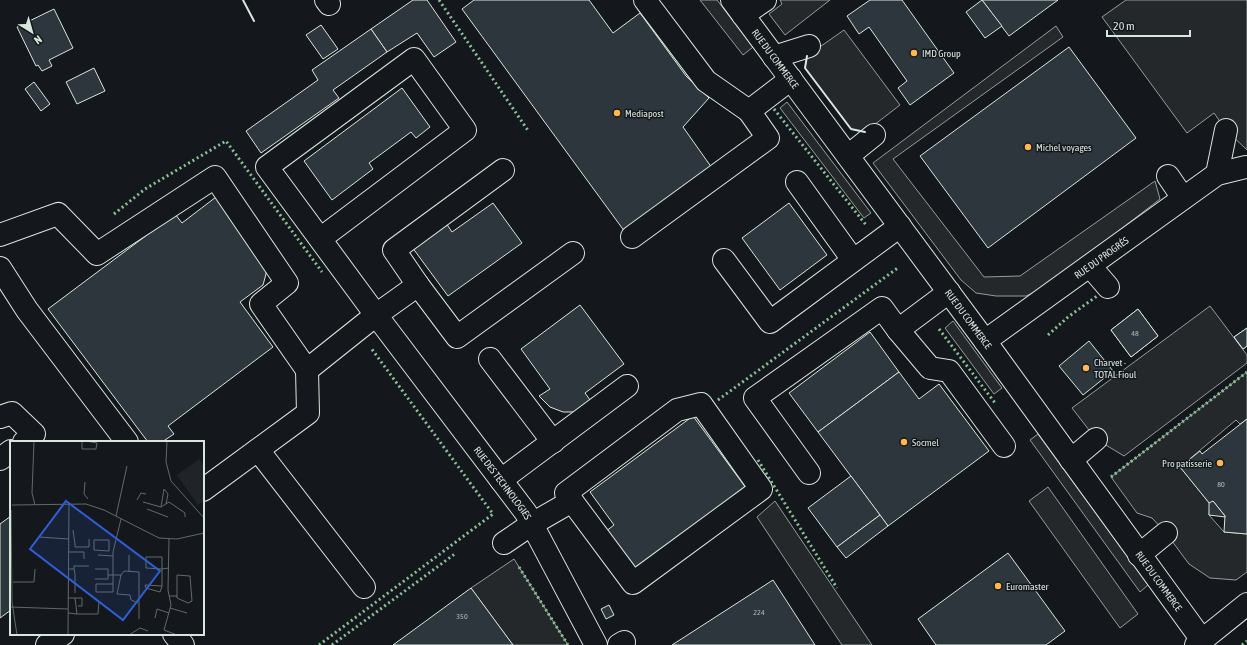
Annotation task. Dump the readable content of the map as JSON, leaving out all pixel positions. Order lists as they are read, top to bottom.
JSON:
{
  "streets": {
    "street": ["RUE DU COMMERCE", "RUE DU PROGRÈS", "RUE DES TECHNOLOGIES"]
  },
  "crossings": [
    ["RUE DU COMMERCE", "RUE DU PROGRÈS"]
  ],
  "places": [
    "IMD Group",
    "Mediapost",
    "Michel voyages",
    "Charvet - TOTAL Fioul",
    "Socmel",
    "Pro patisserie",
    "Euromaster"
  ],
  "house_numbers": [
    "48",
    "80",
    "224",
    "350"
  ],
  "scale_bar": "20 m",
  "north": "bottom right"
}
